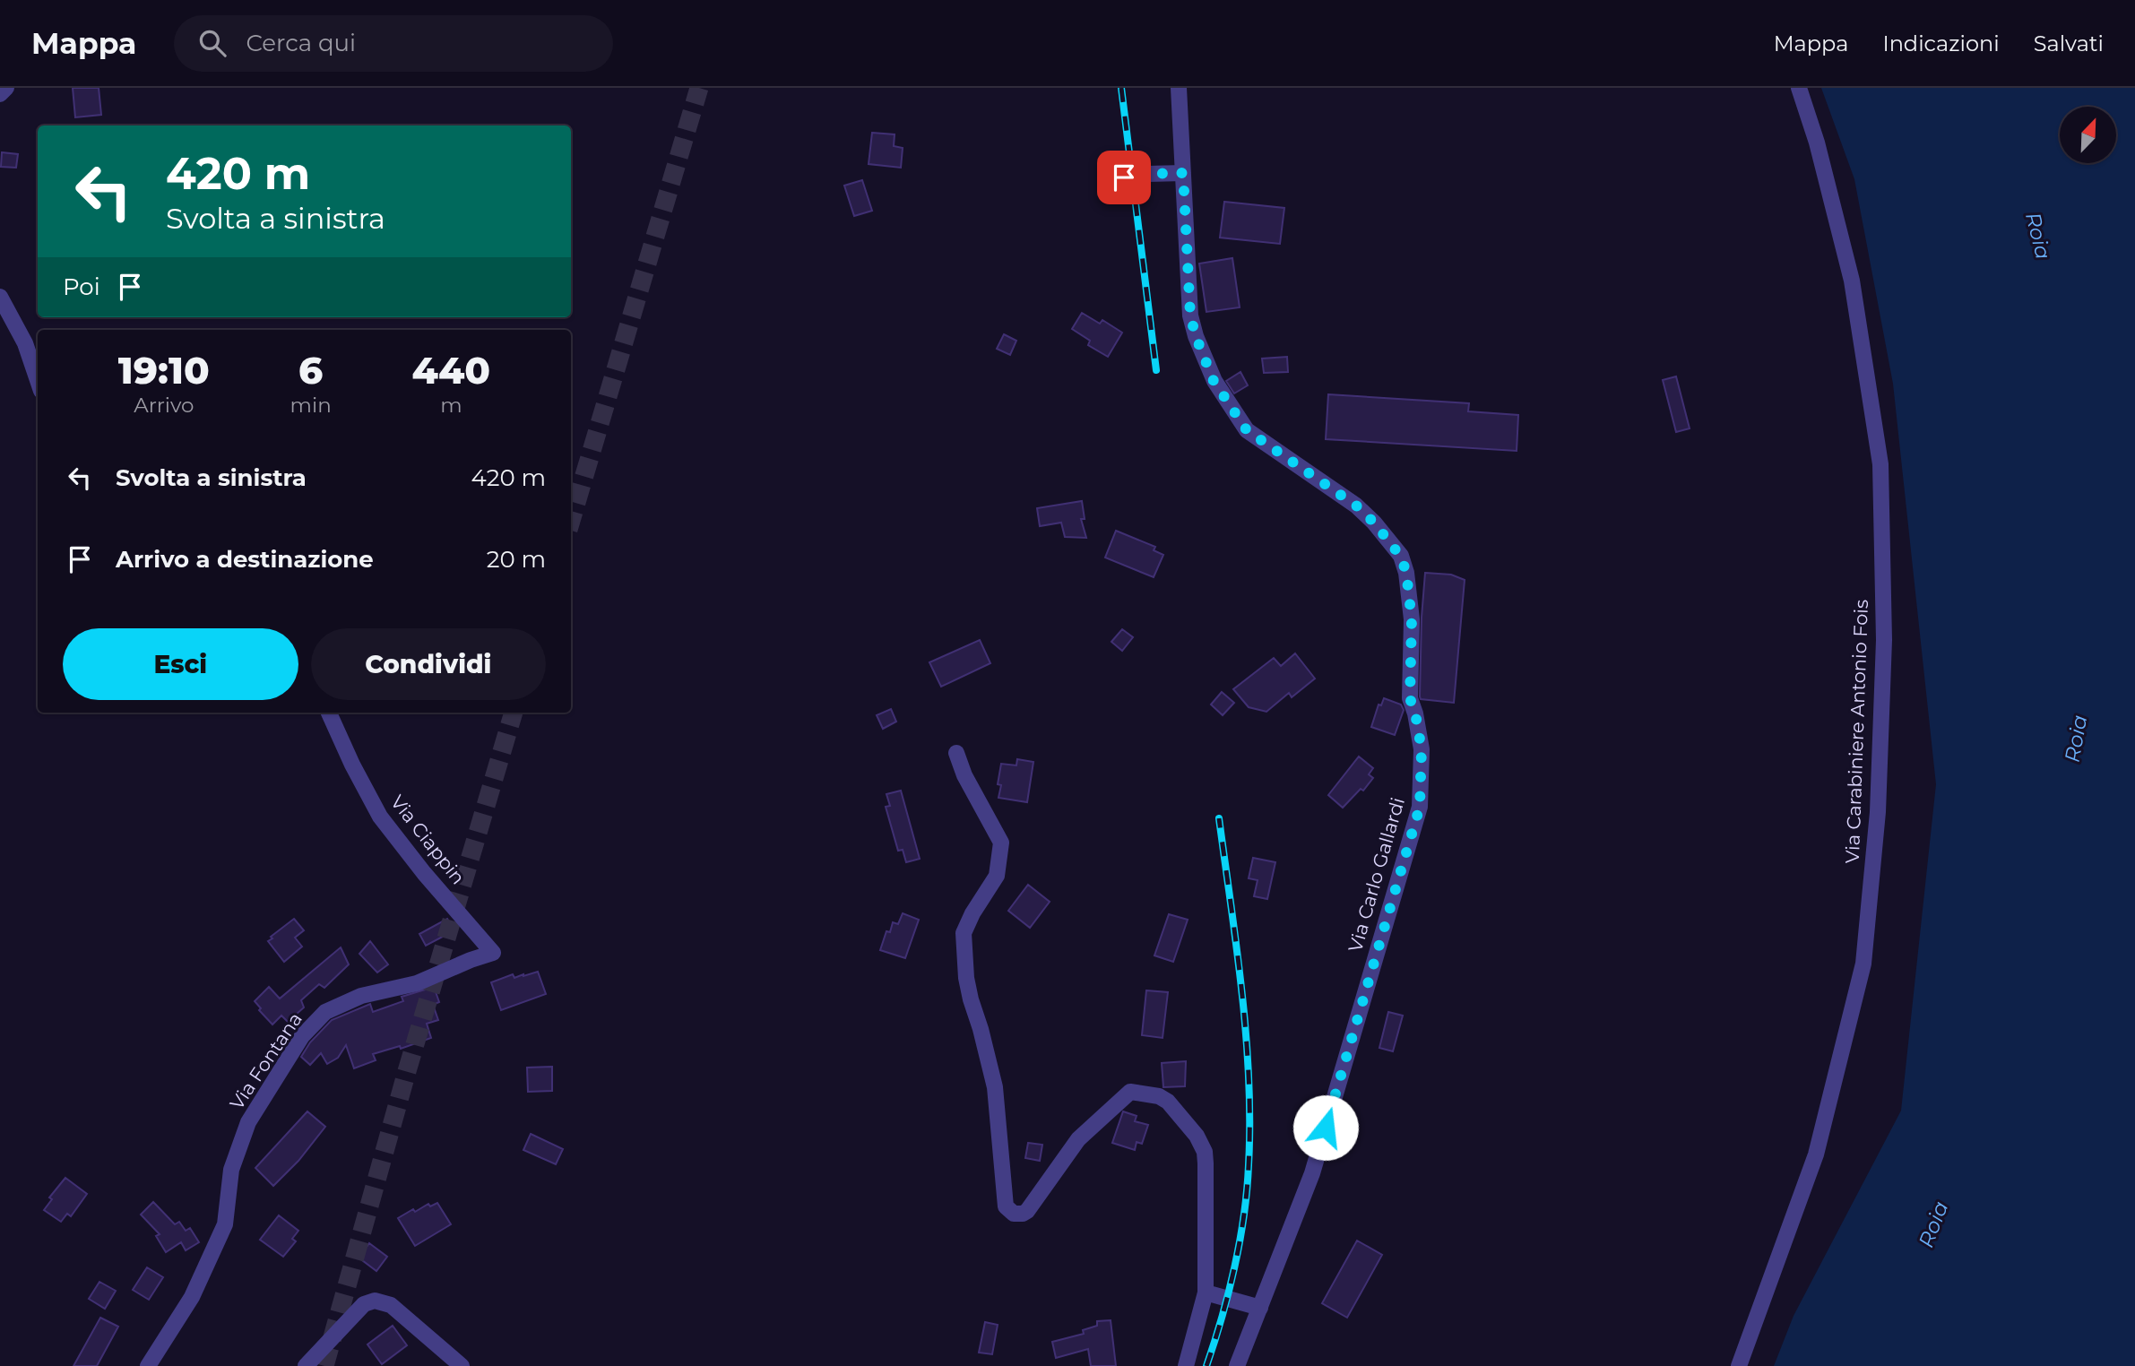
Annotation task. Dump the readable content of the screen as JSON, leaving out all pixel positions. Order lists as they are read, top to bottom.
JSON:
{
  "streets": {
    "street": [
      "Via Carabiniere Antonio Fois",
      "Via Ciappin",
      "Via Carlo Gallardi",
      "Via Fontana"
    ]
  },
  "crossings": [
    ["Via Ciappin", "Via Fontana"]
  ],
  "water": ["Roia"],
  "north": "top right",
  "page": {
    "header": "Mappa",
    "search": "Cerca qui",
    "nav": ["Mappa", "Indicazioni", "Salvati"],
    "turn": ["420 m", "Svolta a sinistra"],
    "then": "Poi",
    "eta": [
      "19:10",
      "Arrivo",
      "6",
      "min",
      "440",
      "m"
    ],
    "list": [
      {
        "name": "Svolta a sinistra",
        "value": "420 m"
      },
      {
        "name": "Arrivo a destinazione",
        "value": "20 m"
      }
    ],
    "buttons": ["Esci", "Condividi"]
  }
}
